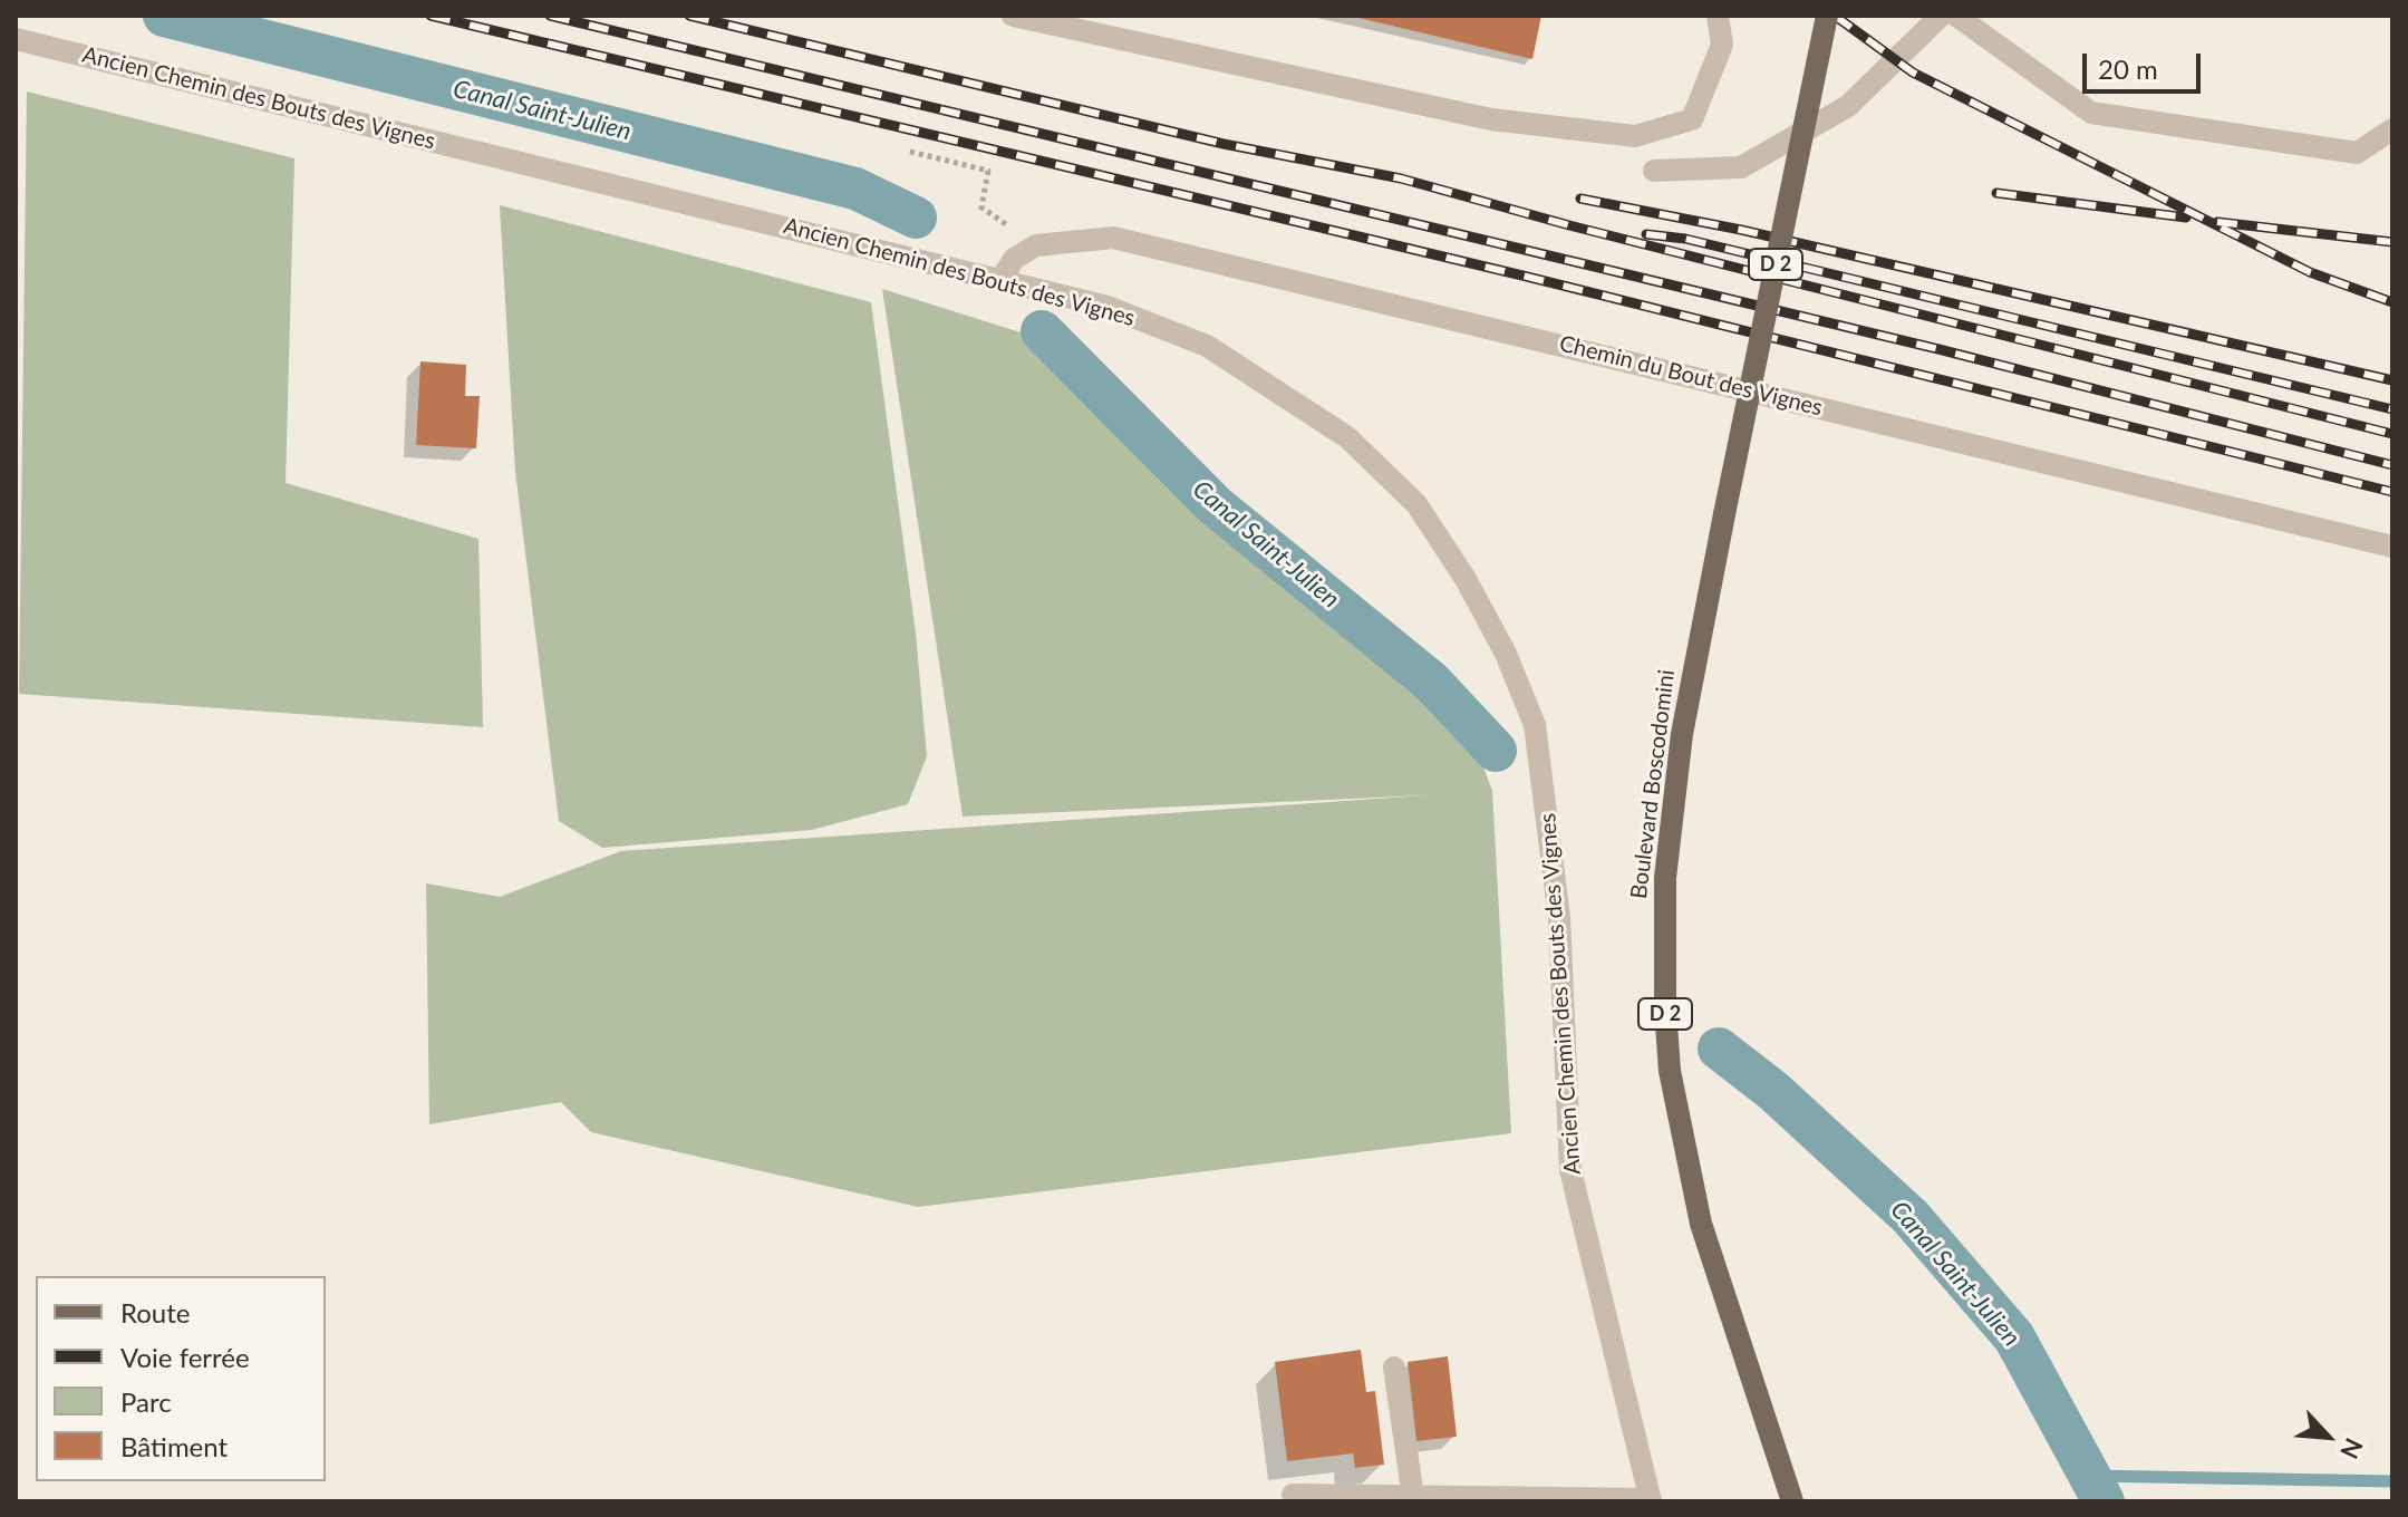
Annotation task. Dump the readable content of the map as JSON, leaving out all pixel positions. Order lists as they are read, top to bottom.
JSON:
{
  "streets": {
    "main road": ["D 2", "Boulevard Boscodomini"],
    "street": ["Ancien Chemin des Bouts des Vignes", "Chemin du Bout des Vignes"]
  },
  "water": ["Canal Saint-Julien"],
  "legend": [
    "Route",
    "Voie ferrée",
    "Parc",
    "Bâtiment"
  ],
  "scale_bar": "20 m",
  "north": "bottom right"
}
